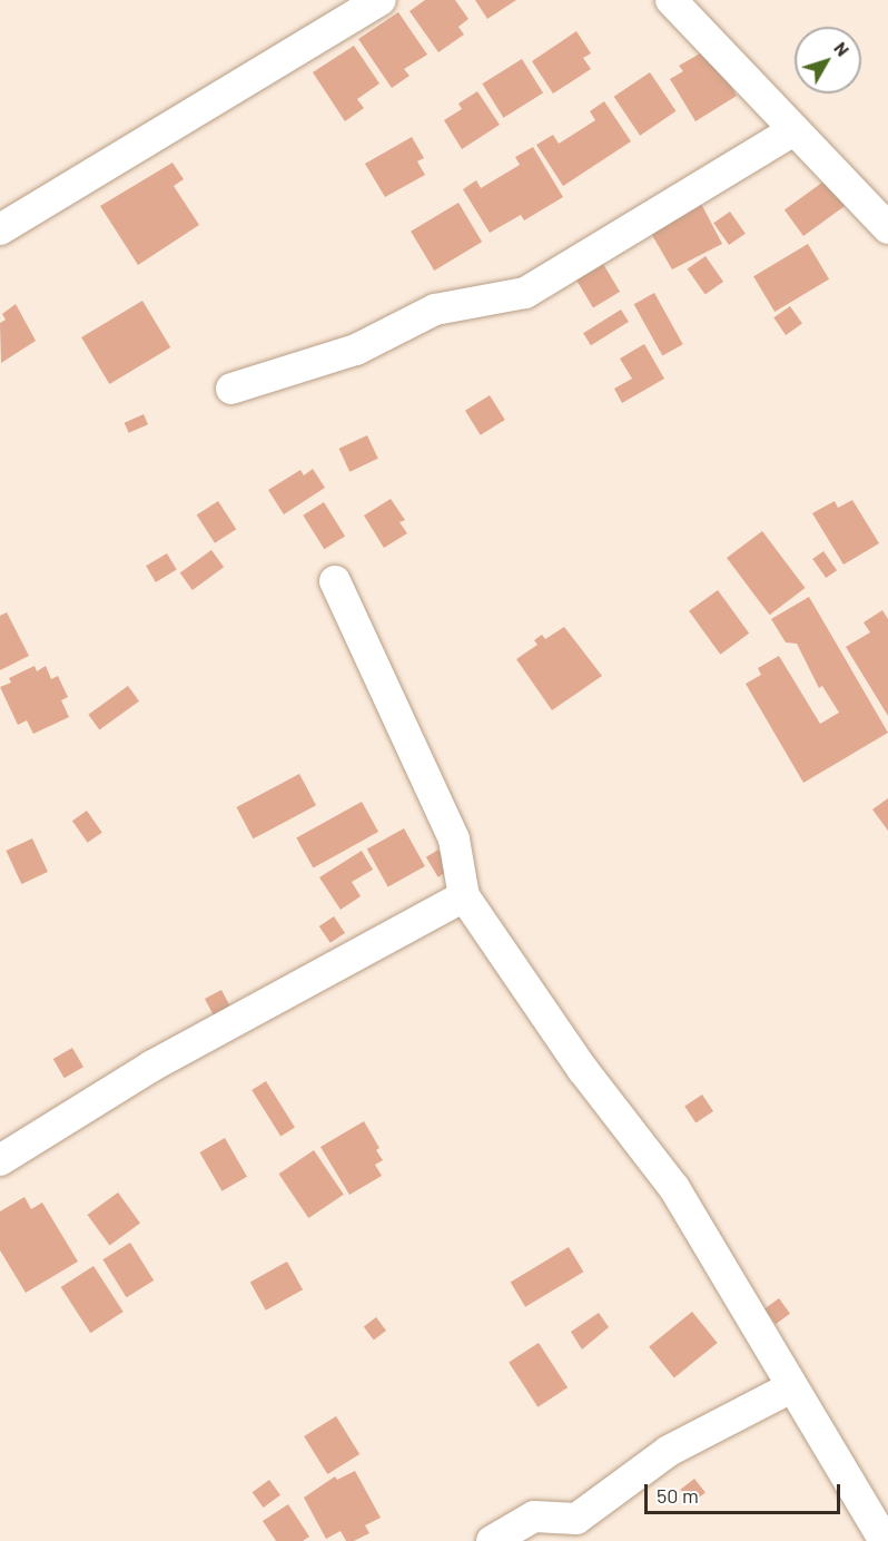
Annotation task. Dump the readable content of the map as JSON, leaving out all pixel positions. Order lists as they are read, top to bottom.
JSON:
{
  "scale_bar": "50 m",
  "north": "top right"
}
